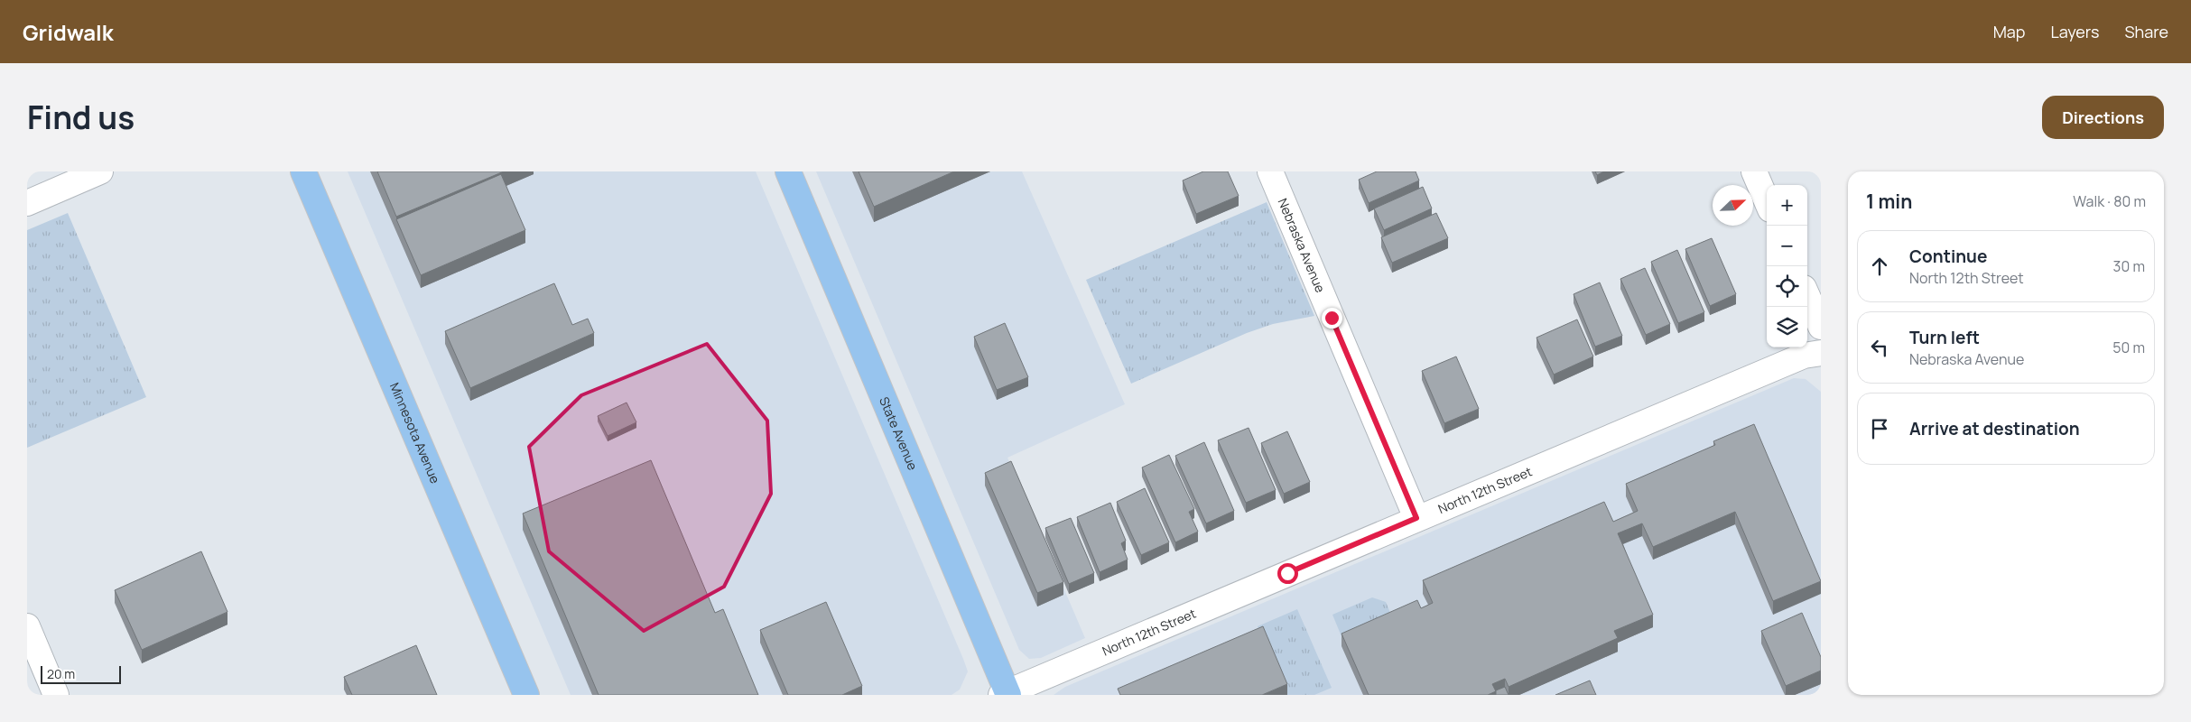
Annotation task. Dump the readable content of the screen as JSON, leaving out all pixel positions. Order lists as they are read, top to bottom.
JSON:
{
  "streets": {
    "main road": ["Minnesota Avenue", "State Avenue"],
    "street": ["Nebraska Avenue", "North 12th Street"]
  },
  "crossings": [
    ["Nebraska Avenue", "North 12th Street"],
    ["State Avenue", "North 12th Street"]
  ],
  "scale_bar": "20 m",
  "north": "top right",
  "page": {
    "header": "Gridwalk",
    "nav": ["Map", "Layers", "Share"],
    "title": "Find us",
    "buttons": "Directions",
    "heading": ["1 min", "Walk · 80 m"],
    "map_buttons": ["+", "−"],
    "list": [
      ["Continue", "North 12th Street", "30 m"],
      ["Turn left", "Nebraska Avenue", "50 m"],
      "Arrive at destination"
    ],
    "scale": "20 m"
  }
}
